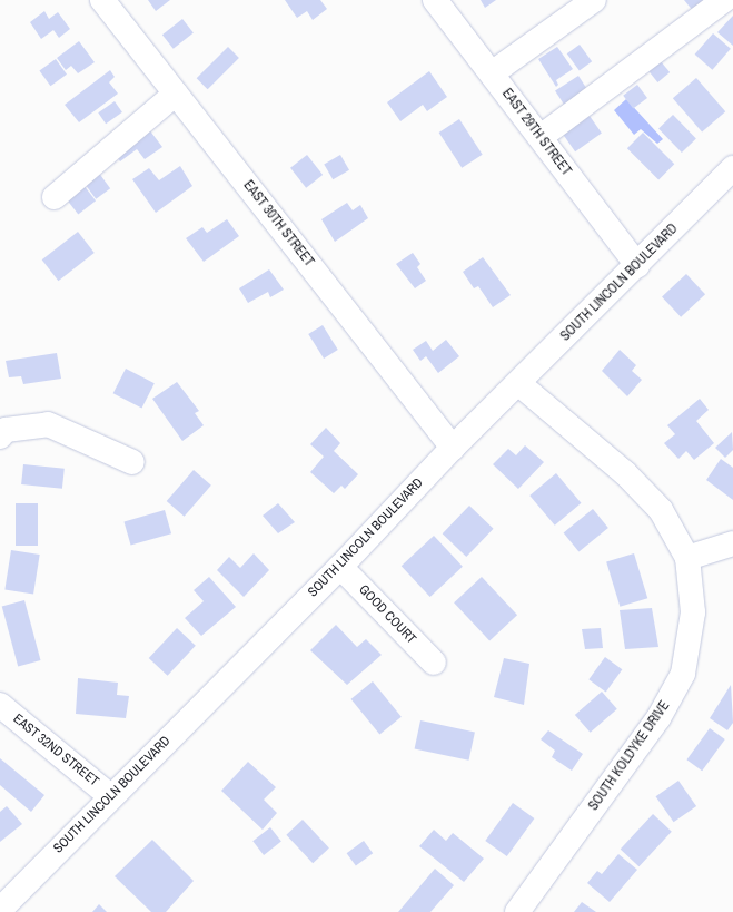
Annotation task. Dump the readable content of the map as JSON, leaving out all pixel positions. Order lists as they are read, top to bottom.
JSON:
{
  "streets": {
    "street": [
      "EAST 29TH STREET",
      "EAST 30TH STREET",
      "SOUTH LINCOLN BOULEVARD",
      "GOOD COURT",
      "EAST 32ND STREET",
      "SOUTH KOLDYKE DRIVE"
    ]
  },
  "crossings": [
    ["EAST 29TH STREET", "SOUTH LINCOLN BOULEVARD"],
    ["EAST 30TH STREET", "SOUTH LINCOLN BOULEVARD"],
    ["SOUTH LINCOLN BOULEVARD", "GOOD COURT"],
    ["SOUTH LINCOLN BOULEVARD", "EAST 32ND STREET"],
    ["SOUTH LINCOLN BOULEVARD", "SOUTH KOLDYKE DRIVE"]
  ]
}
